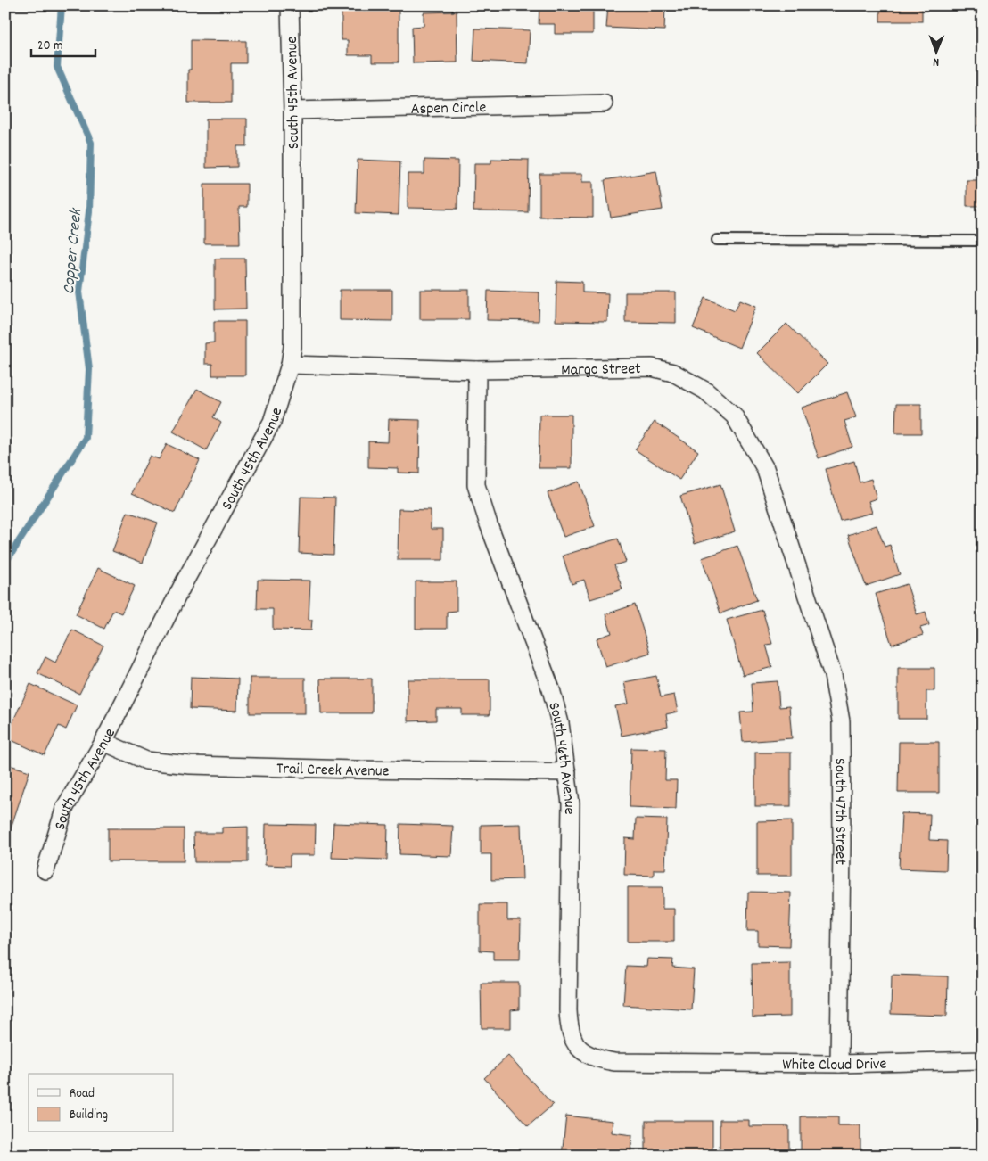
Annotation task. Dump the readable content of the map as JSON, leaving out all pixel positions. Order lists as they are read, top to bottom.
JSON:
{
  "streets": {
    "street": [
      "South 45th Avenue",
      "Aspen Circle",
      "Margo Street",
      "South 46th Avenue",
      "Trail Creek Avenue",
      "South 47th Street",
      "White Cloud Drive"
    ]
  },
  "crossings": [
    ["South 45th Avenue", "Aspen Circle"],
    ["South 45th Avenue", "Margo Street"],
    ["South 45th Avenue", "Trail Creek Avenue"],
    ["Margo Street", "South 46th Avenue"],
    ["Margo Street", "South 47th Street"],
    ["South 46th Avenue", "Trail Creek Avenue"],
    ["South 46th Avenue", "White Cloud Drive"],
    ["South 47th Street", "White Cloud Drive"]
  ],
  "water": ["Copper Creek"],
  "legend": ["Road", "Building"],
  "scale_bar": "20 m",
  "north": "bottom"
}
